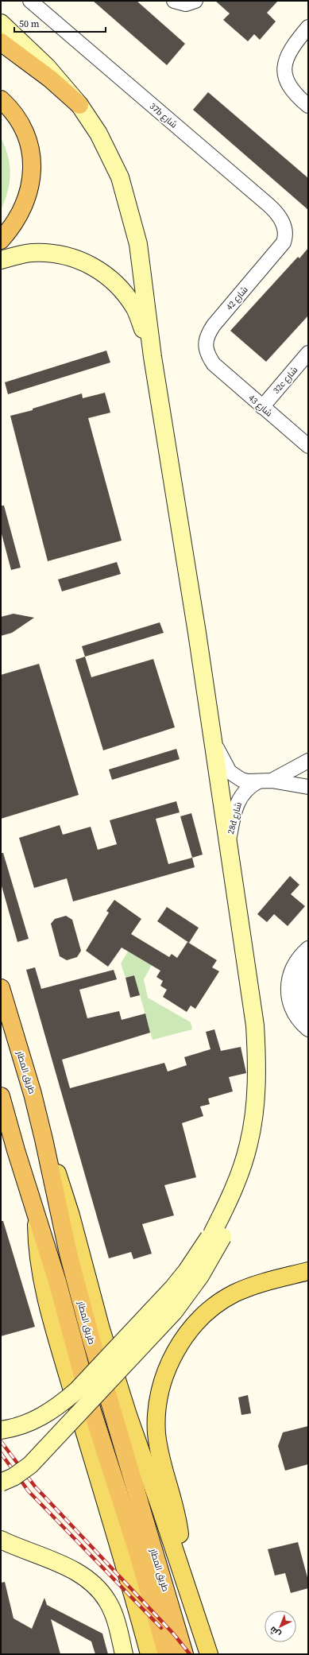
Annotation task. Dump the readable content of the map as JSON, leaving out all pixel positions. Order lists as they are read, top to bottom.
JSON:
{
  "streets": {
    "highway": ["طريق المطار"],
    "street": [
      "37b شارع",
      "شارع 42",
      "32c شارع",
      "شارع 43",
      "28d شارع"
    ]
  },
  "crossings": [
    ["37b شارع", "شارع 42"],
    ["شارع 42", "شارع 43"],
    ["32c شارع", "شارع 43"]
  ],
  "scale_bar": "50 m",
  "north": "bottom left"
}
